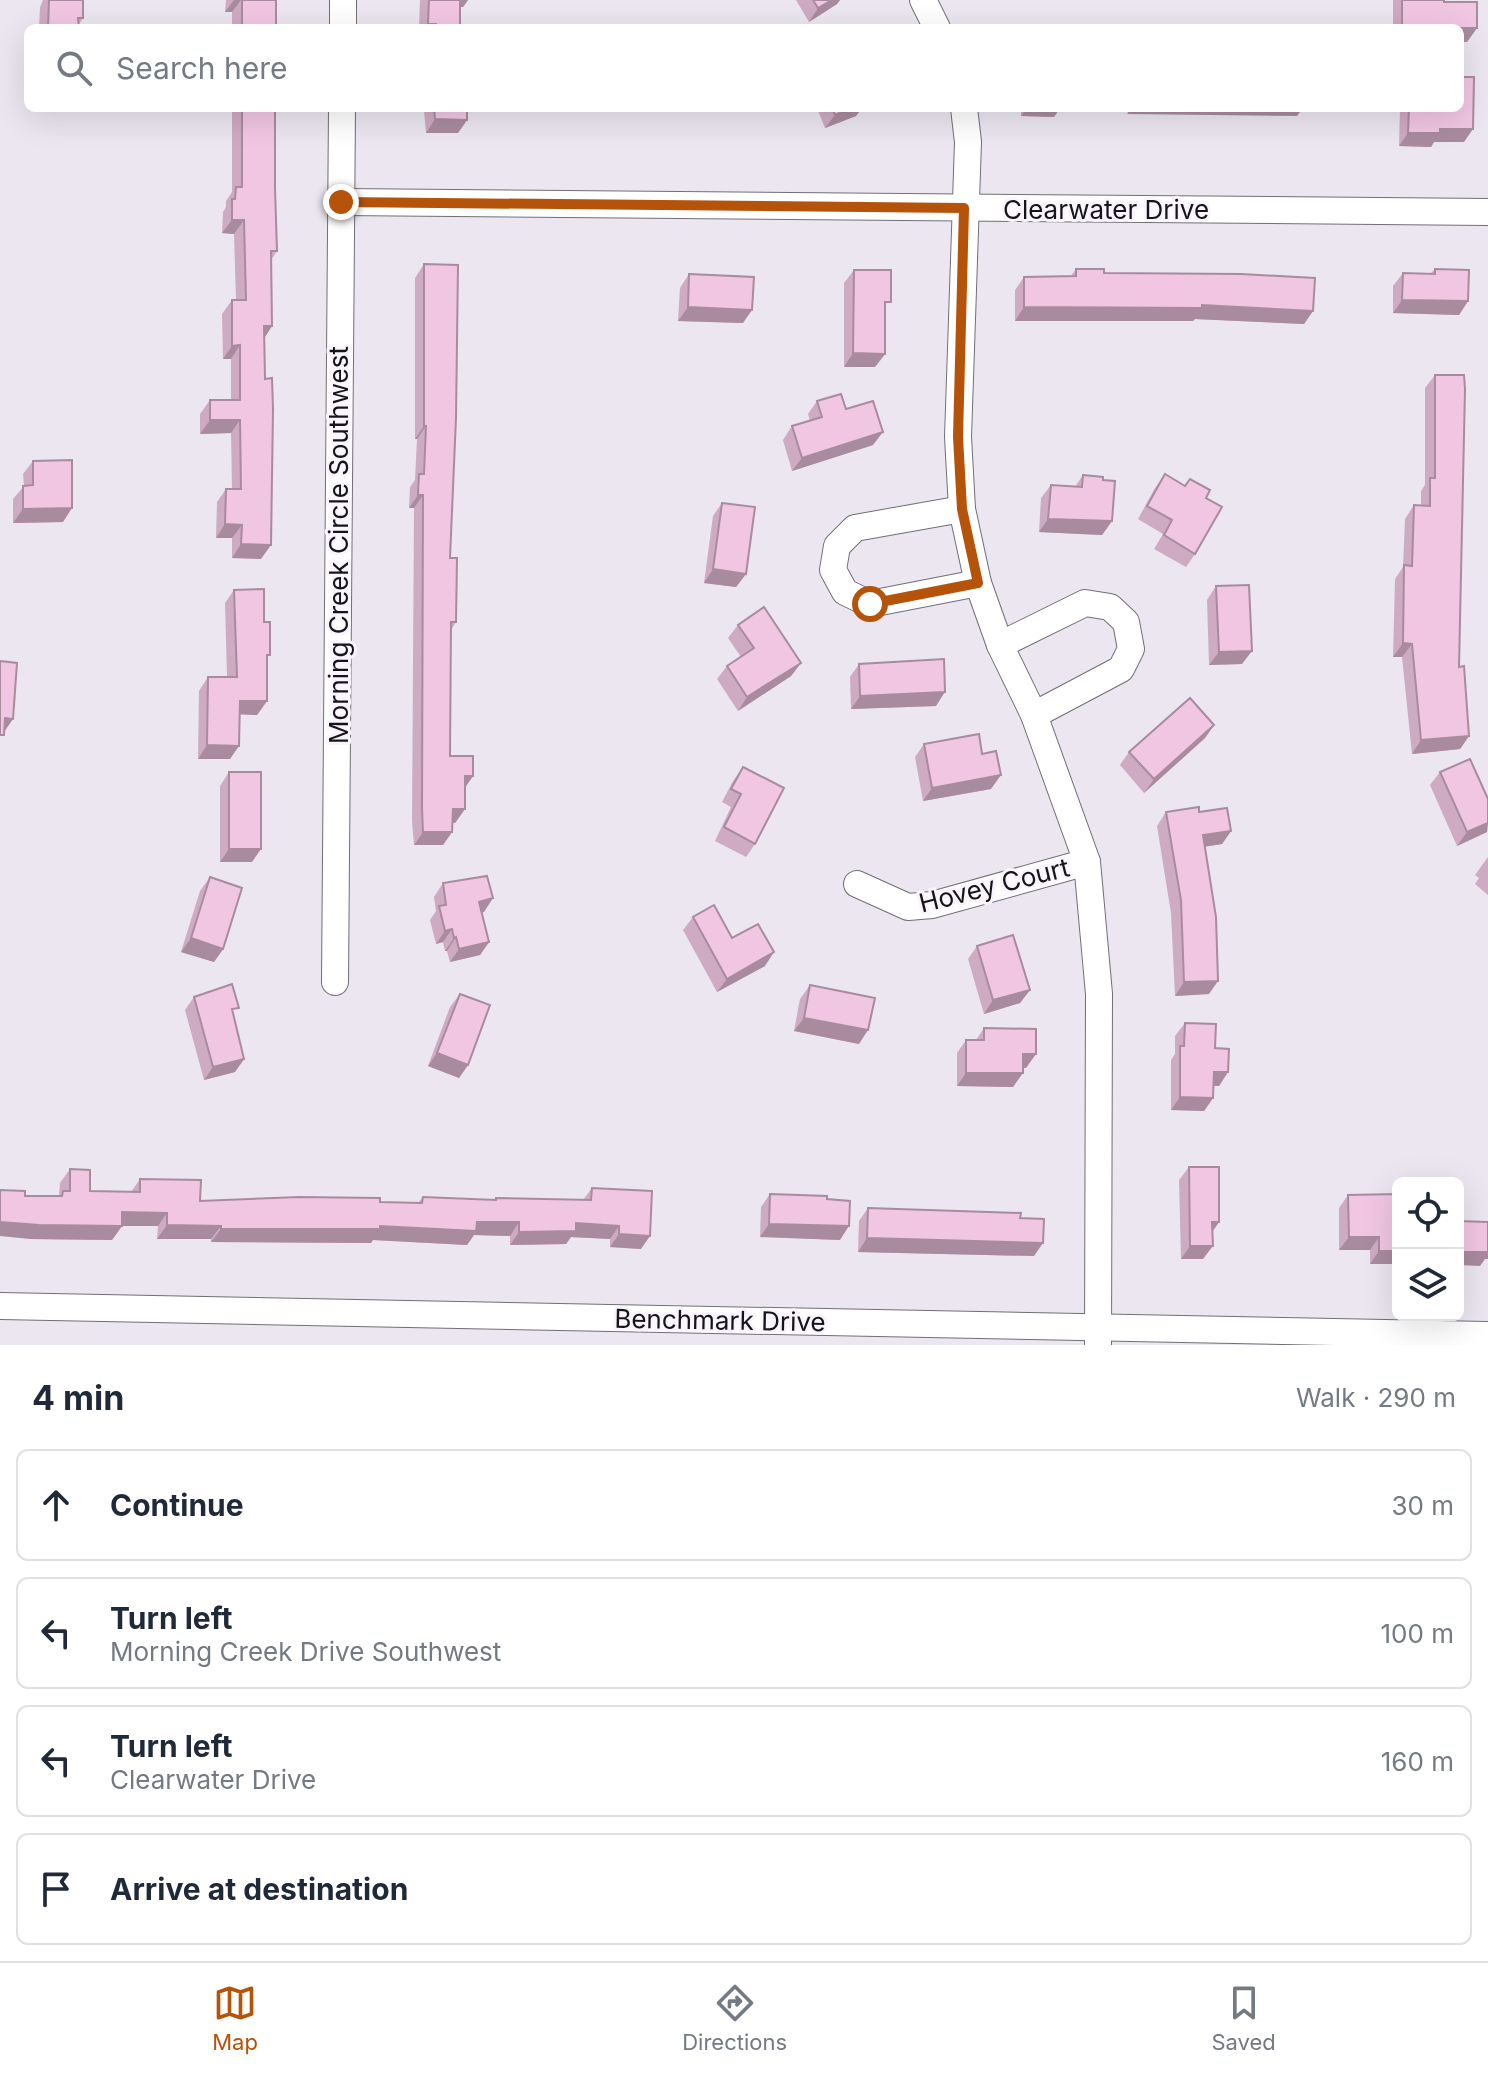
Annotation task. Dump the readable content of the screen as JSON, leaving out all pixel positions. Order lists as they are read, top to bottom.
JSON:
{
  "streets": {
    "street": [
      "Clearwater Drive",
      "Morning Creek Circle Southwest",
      "Hovey Court",
      "Benchmark Drive"
    ]
  },
  "crossings": [
    ["Clearwater Drive", "Morning Creek Circle Southwest"]
  ],
  "page": {
    "search": "Search here",
    "heading": ["4 min", "Walk · 290 m"],
    "list": [
      ["Continue", "30 m"],
      ["Turn left", "Morning Creek Drive Southwest", "100 m"],
      ["Turn left", "Clearwater Drive", "160 m"],
      "Arrive at destination"
    ],
    "nav": ["Map", "Directions", "Saved"]
  }
}
